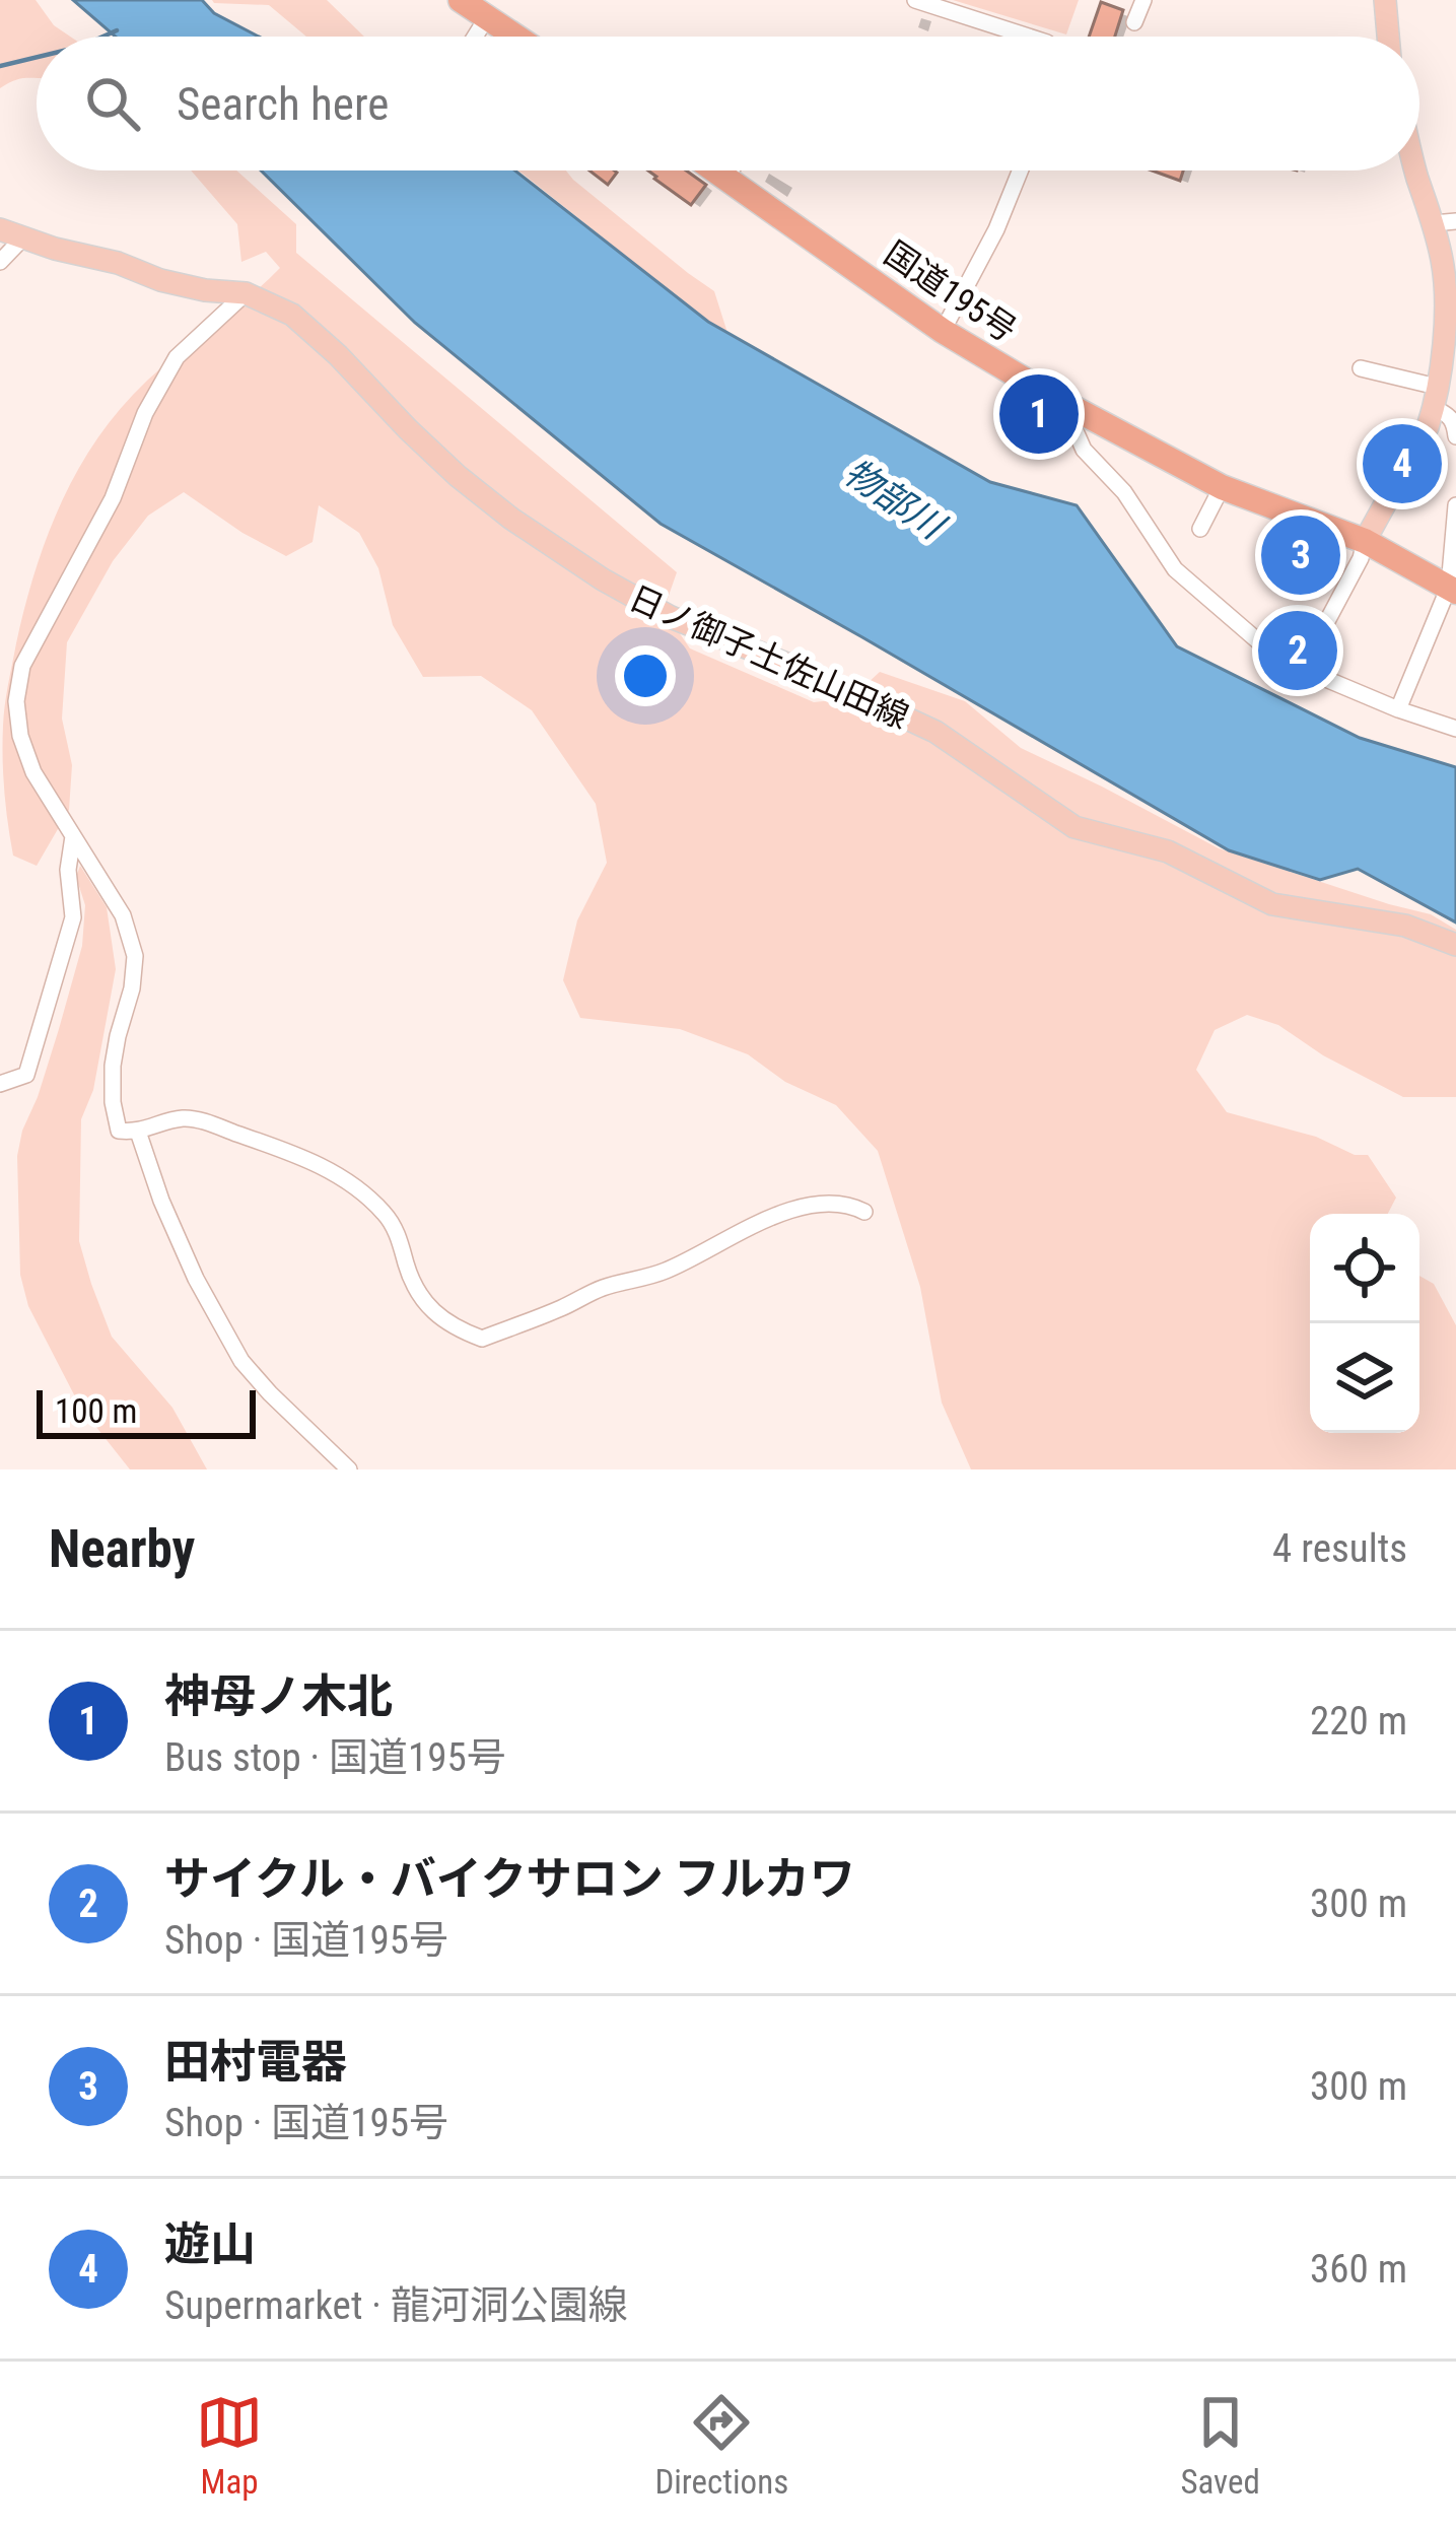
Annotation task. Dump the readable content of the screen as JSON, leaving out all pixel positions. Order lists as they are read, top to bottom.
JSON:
{
  "streets": {
    "highway": ["国道195号"],
    "main road": ["日ノ御子土佐山田線"]
  },
  "water": ["物部川"],
  "scale_bar": "100 m",
  "page": {
    "search": "Search here",
    "pins": [
      "1",
      "4",
      "3",
      "2"
    ],
    "scale": "100 m",
    "heading": ["Nearby", "4 results"],
    "list": [
      {
        "mark": "1",
        "name": "神母ノ木北",
        "note": "Bus stop · 国道195号",
        "value": "220 m"
      },
      {
        "mark": "2",
        "name": "サイクル・バイクサロン フルカワ",
        "note": "Shop · 国道195号",
        "value": "300 m"
      },
      {
        "mark": "3",
        "name": "田村電器",
        "note": "Shop · 国道195号",
        "value": "300 m"
      },
      {
        "mark": "4",
        "name": "遊山",
        "note": "Supermarket · 龍河洞公園線",
        "value": "360 m"
      }
    ],
    "nav": ["Map", "Directions", "Saved"]
  }
}
